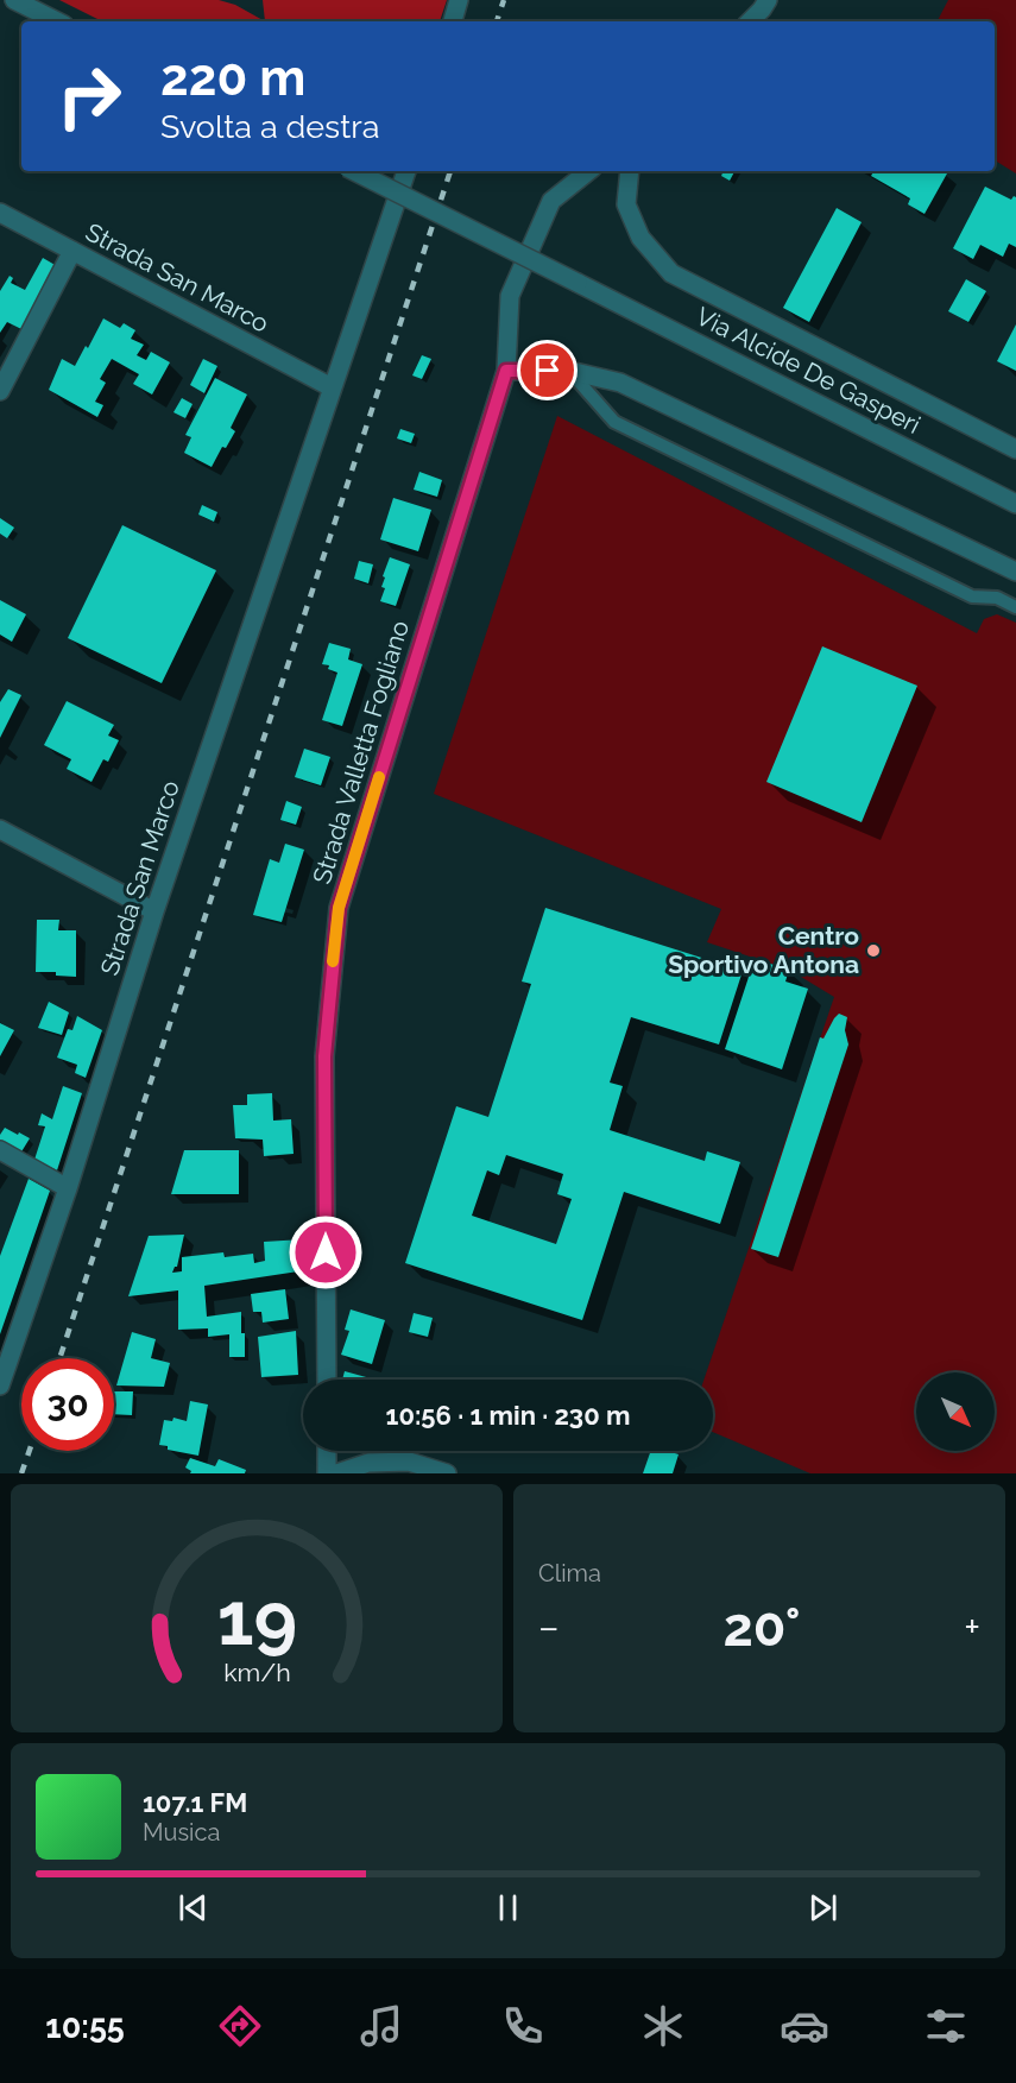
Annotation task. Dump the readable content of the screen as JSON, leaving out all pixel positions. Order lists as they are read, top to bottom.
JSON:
{
  "streets": {
    "street": ["Strada San Marco", "Via Alcide De Gasperi", "Strada Valletta Fogliano"]
  },
  "places": ["Centro Sportivo Antona"],
  "north": "bottom right",
  "page": {
    "turn": ["220 m", "Svolta a destra"],
    "limit": "30",
    "trip": "10:56 · 1 min · 230 m",
    "tile": "Clima",
    "heat": ["−", "20°", "+"],
    "song": ["107.1 FM", "Musica"],
    "tabs": "10:55",
    "gauge": ["19", "km/h"]
  }
}
